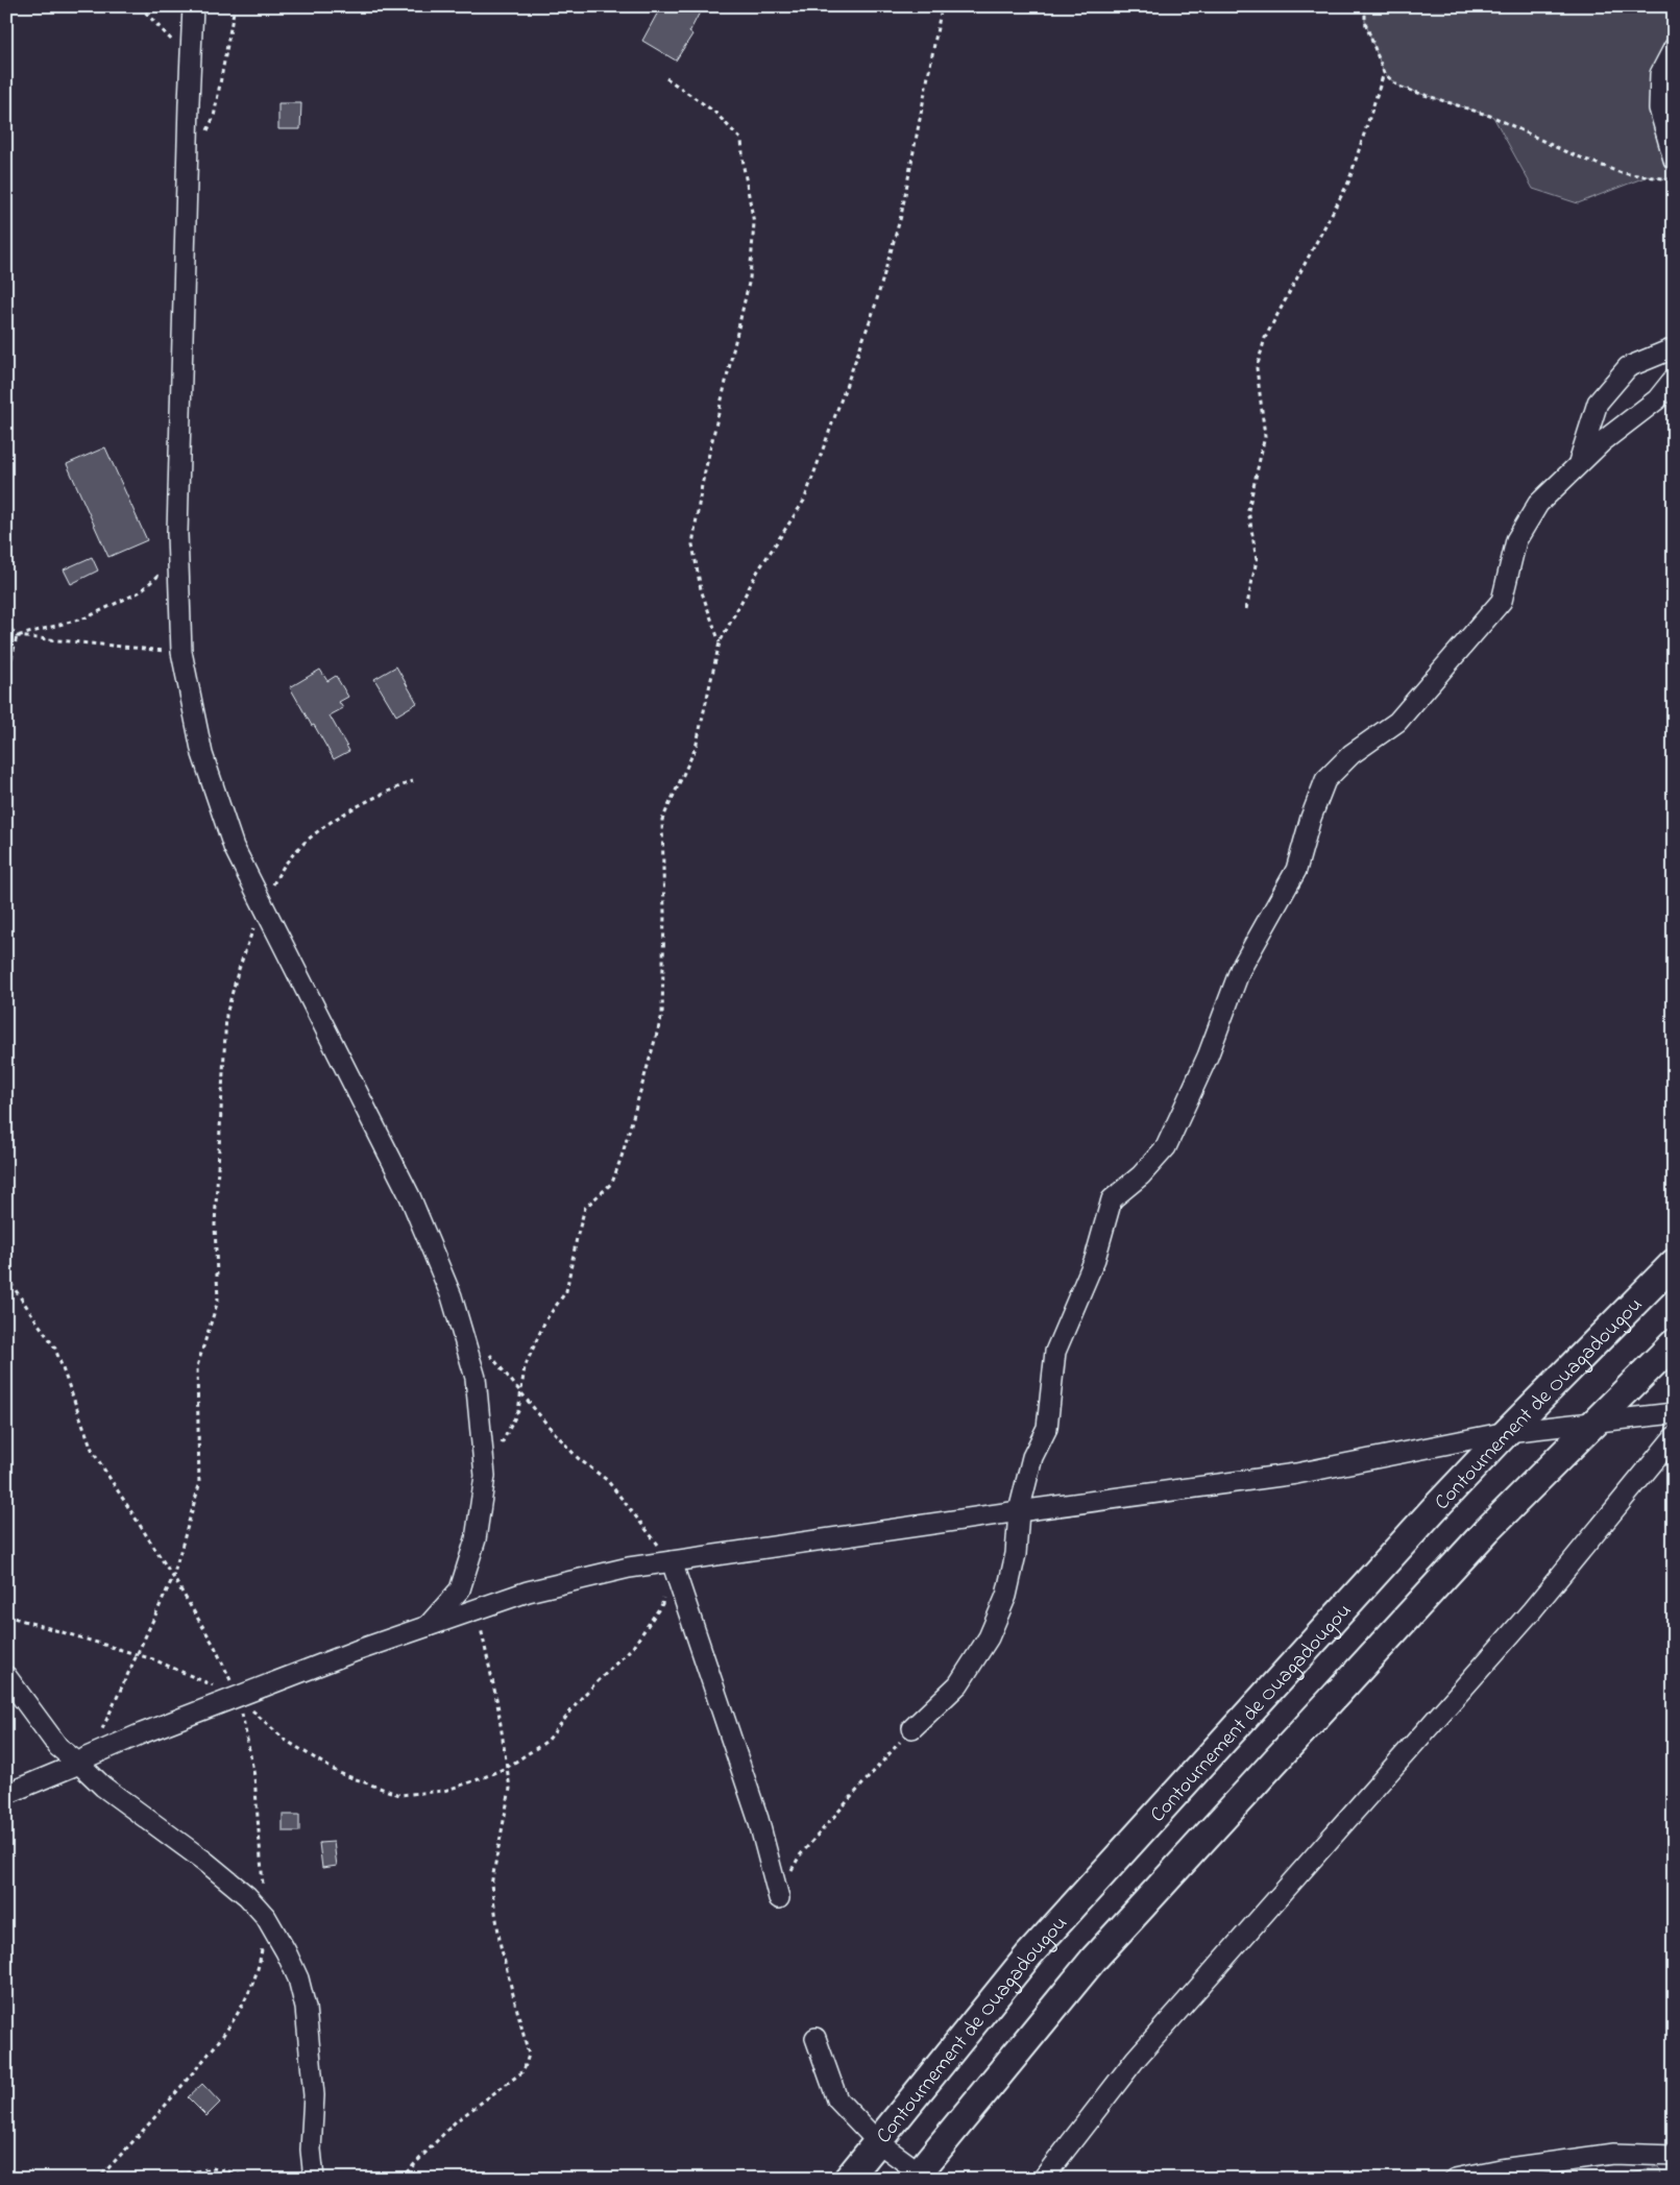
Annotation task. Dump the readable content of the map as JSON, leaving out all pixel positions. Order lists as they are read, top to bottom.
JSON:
{
  "streets": {
    "highway": ["Contournement de Ouagadougou"]
  }
}
